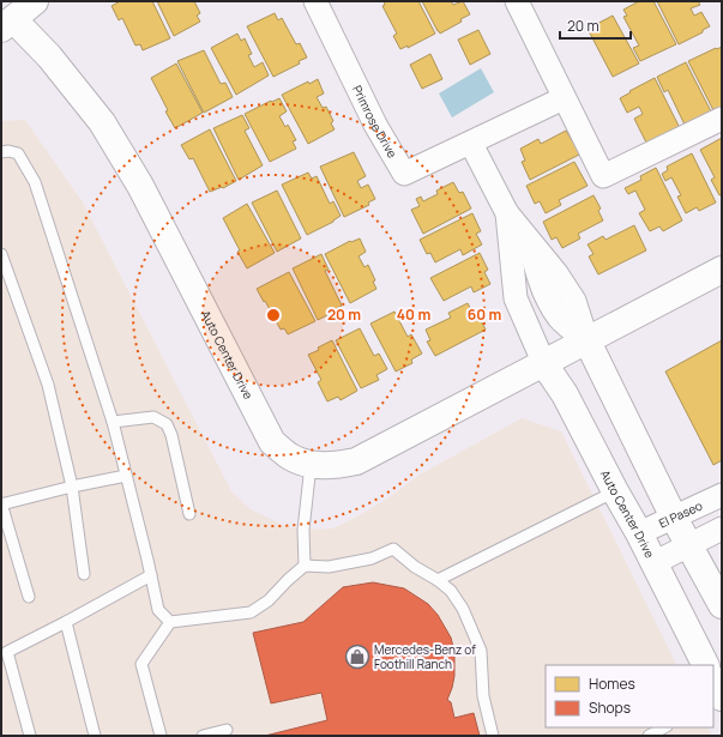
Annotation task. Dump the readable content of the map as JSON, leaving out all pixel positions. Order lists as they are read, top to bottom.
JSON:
{
  "streets": {
    "street": ["Primrose Drive", "Auto Center Drive", "El Paseo"]
  },
  "crossings": [
    ["Auto Center Drive", "El Paseo"]
  ],
  "places": {
    "shop": ["Mercedes-Benz of Foothill Ranch"]
  },
  "legend": ["Homes", "Shops"],
  "scale_bar": "20 m",
  "rings": ["20 m", "40 m", "60 m"]
}
